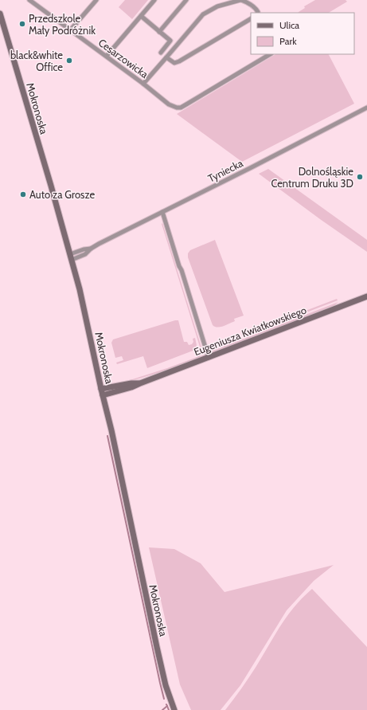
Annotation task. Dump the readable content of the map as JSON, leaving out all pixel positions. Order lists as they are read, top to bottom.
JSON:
{
  "streets": {
    "main road": ["Mokronoska", "Eugeniusza Kwiatkowskiego"],
    "street": ["Cesarzowicka", "Tyniecka"]
  },
  "crossings": [
    ["Mokronoska", "Tyniecka"],
    ["Mokronoska", "Eugeniusza Kwiatkowskiego"]
  ],
  "places": [
    "Przedszkole Mały Podróżnik",
    "black&white Office",
    "Dolnośląskie Centrum Druku 3D",
    "Auto za Grosze"
  ],
  "legend": ["Ulica", "Park"]
}
